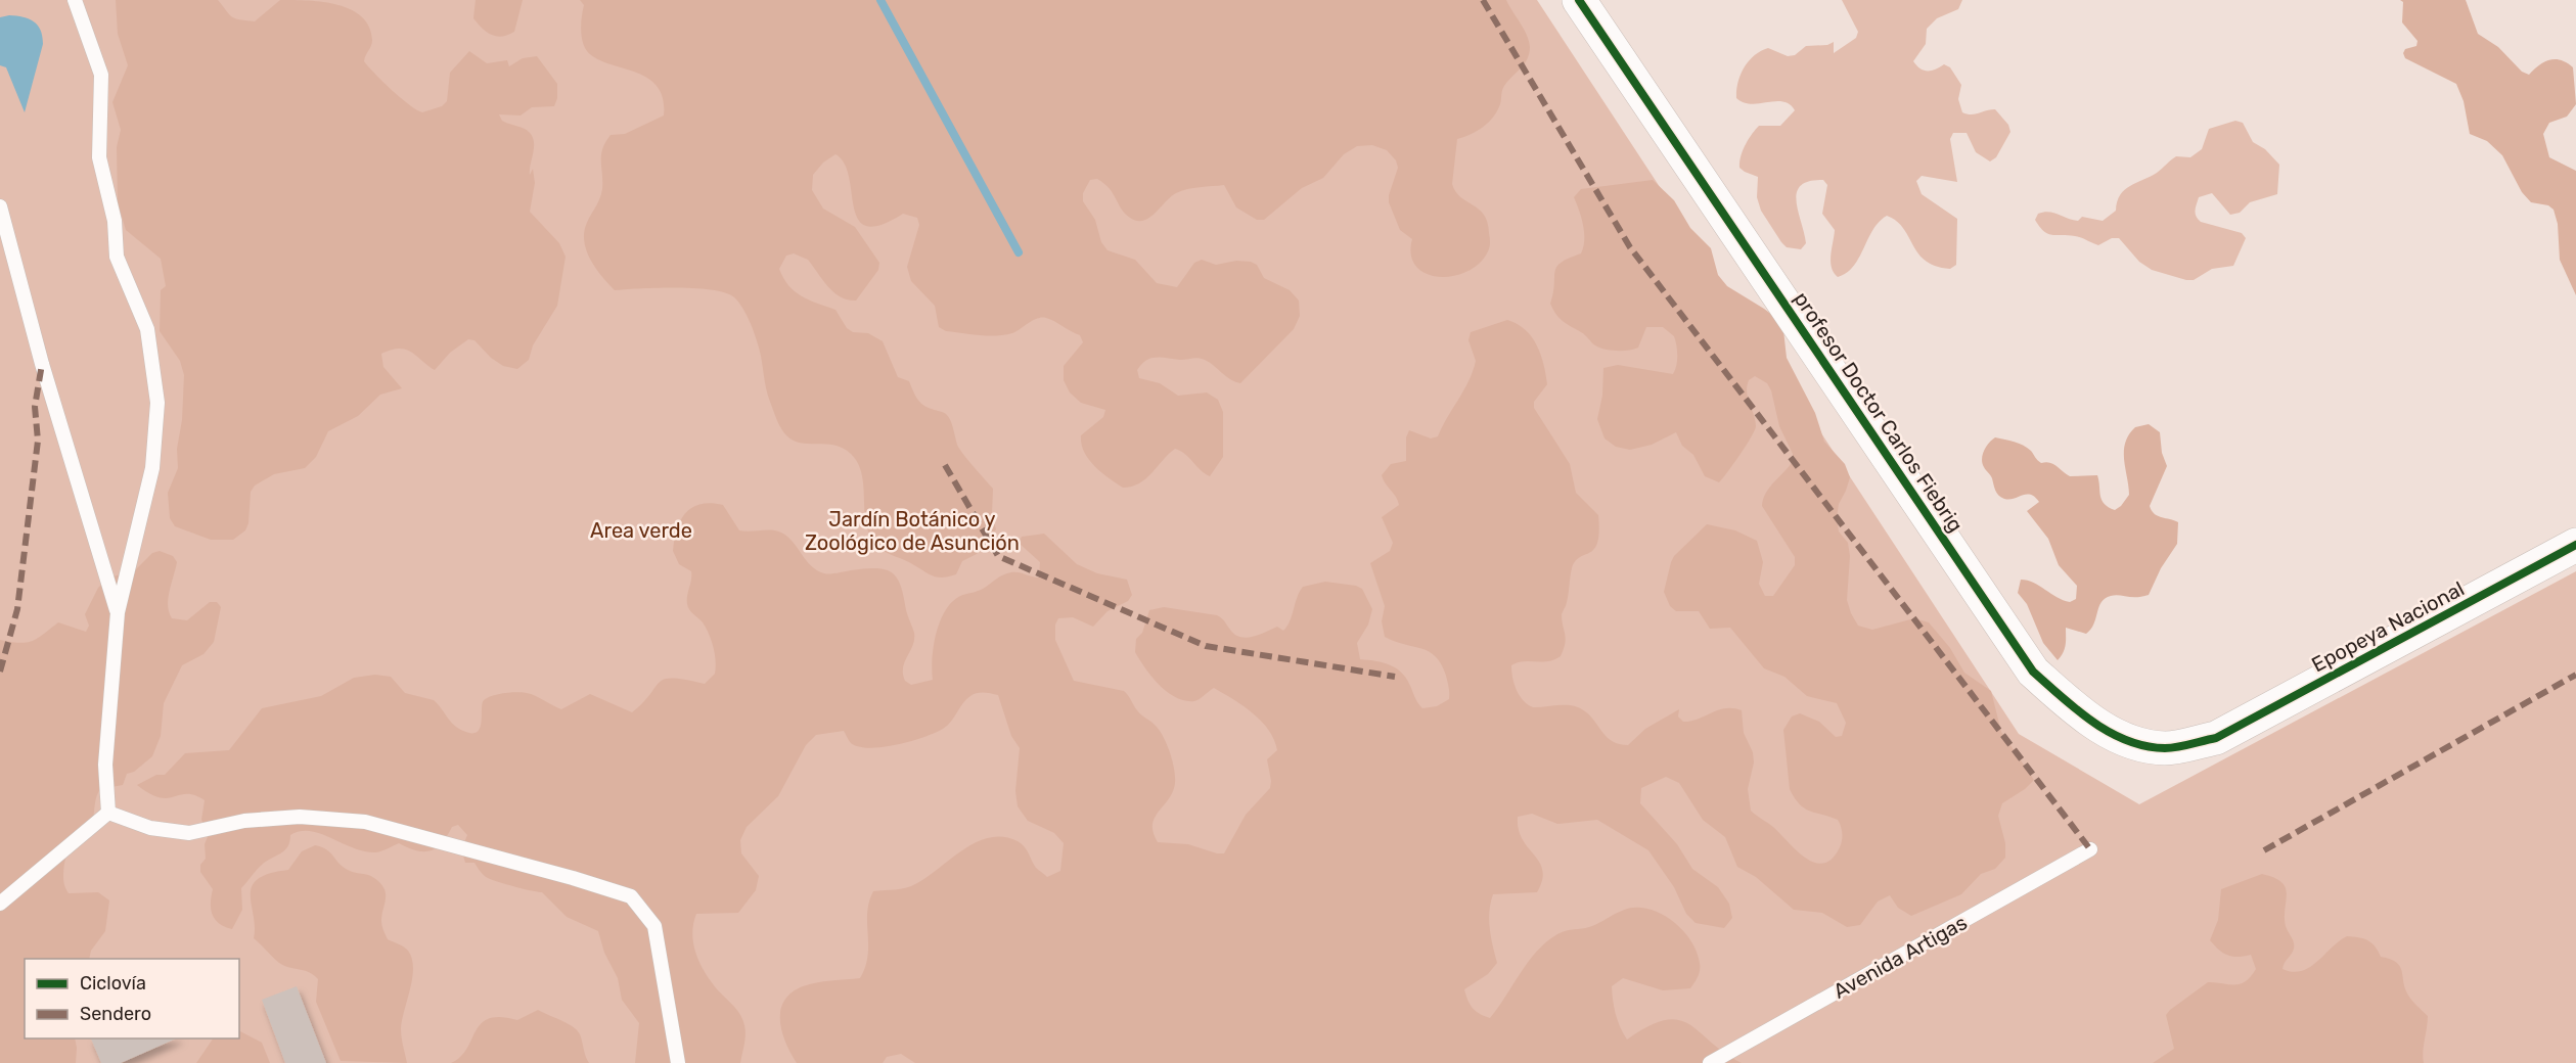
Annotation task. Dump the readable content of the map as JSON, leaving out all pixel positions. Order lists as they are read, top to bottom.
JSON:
{
  "streets": {
    "street": ["profesor Doctor Carlos Fiebrig", "Epopeya Nacional"],
    "lane": ["Avenida Artigas"]
  },
  "crossings": [
    ["profesor Doctor Carlos Fiebrig", "Epopeya Nacional"]
  ],
  "parks": ["Jardín Botánico y Zoológico de Asunción", "Area verde"],
  "legend": ["Ciclovía", "Sendero"]
}
